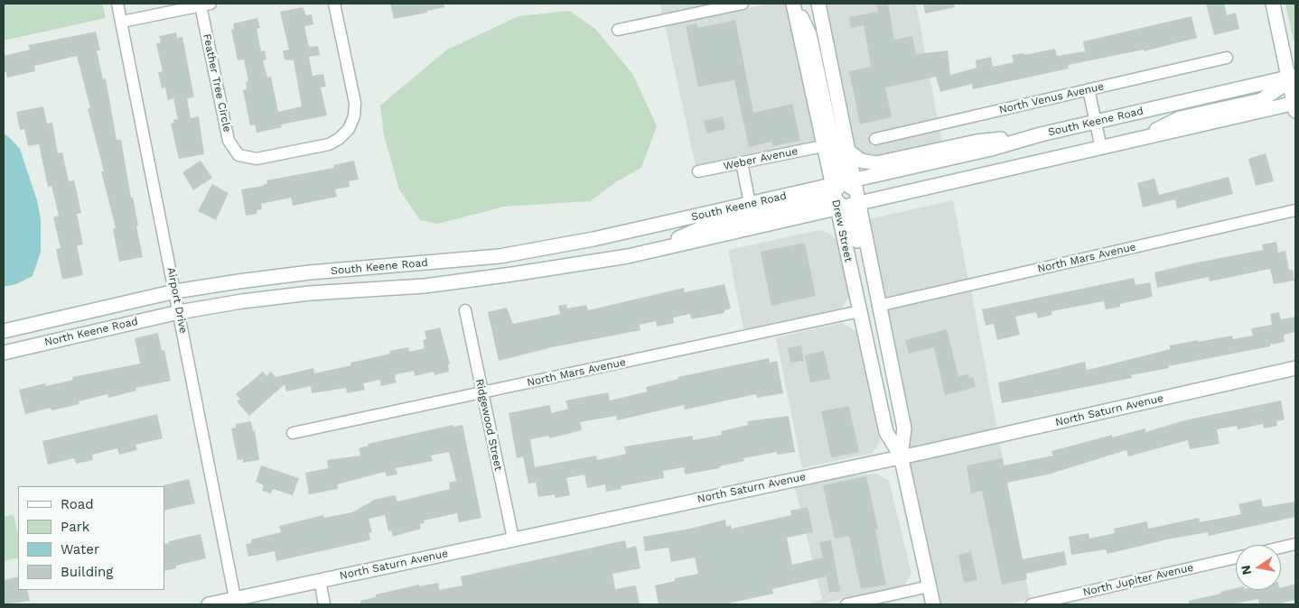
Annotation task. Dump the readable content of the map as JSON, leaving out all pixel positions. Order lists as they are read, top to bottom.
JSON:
{
  "streets": {
    "main road": [
      "South Keene Road",
      "Drew Street",
      "North Keene Road",
      "North Saturn Avenue"
    ],
    "street": [
      "Feather Tree Circle",
      "North Venus Avenue",
      "Weber Avenue",
      "North Mars Avenue",
      "Airport Drive",
      "Ridgewood Street",
      "North Jupiter Avenue"
    ]
  },
  "crossings": [
    ["South Keene Road", "Drew Street"],
    ["South Keene Road", "Airport Drive"],
    ["South Keene Road", "North Keene Road"],
    ["Weber Avenue", "Drew Street"],
    ["Drew Street", "North Mars Avenue"],
    ["Drew Street", "North Saturn Avenue"],
    ["North Mars Avenue", "Ridgewood Street"],
    ["Airport Drive", "North Keene Road"],
    ["Airport Drive", "North Saturn Avenue"],
    ["North Saturn Avenue", "Ridgewood Street"]
  ],
  "legend": [
    "Road",
    "Park",
    "Water",
    "Building"
  ],
  "north": "left"
}
